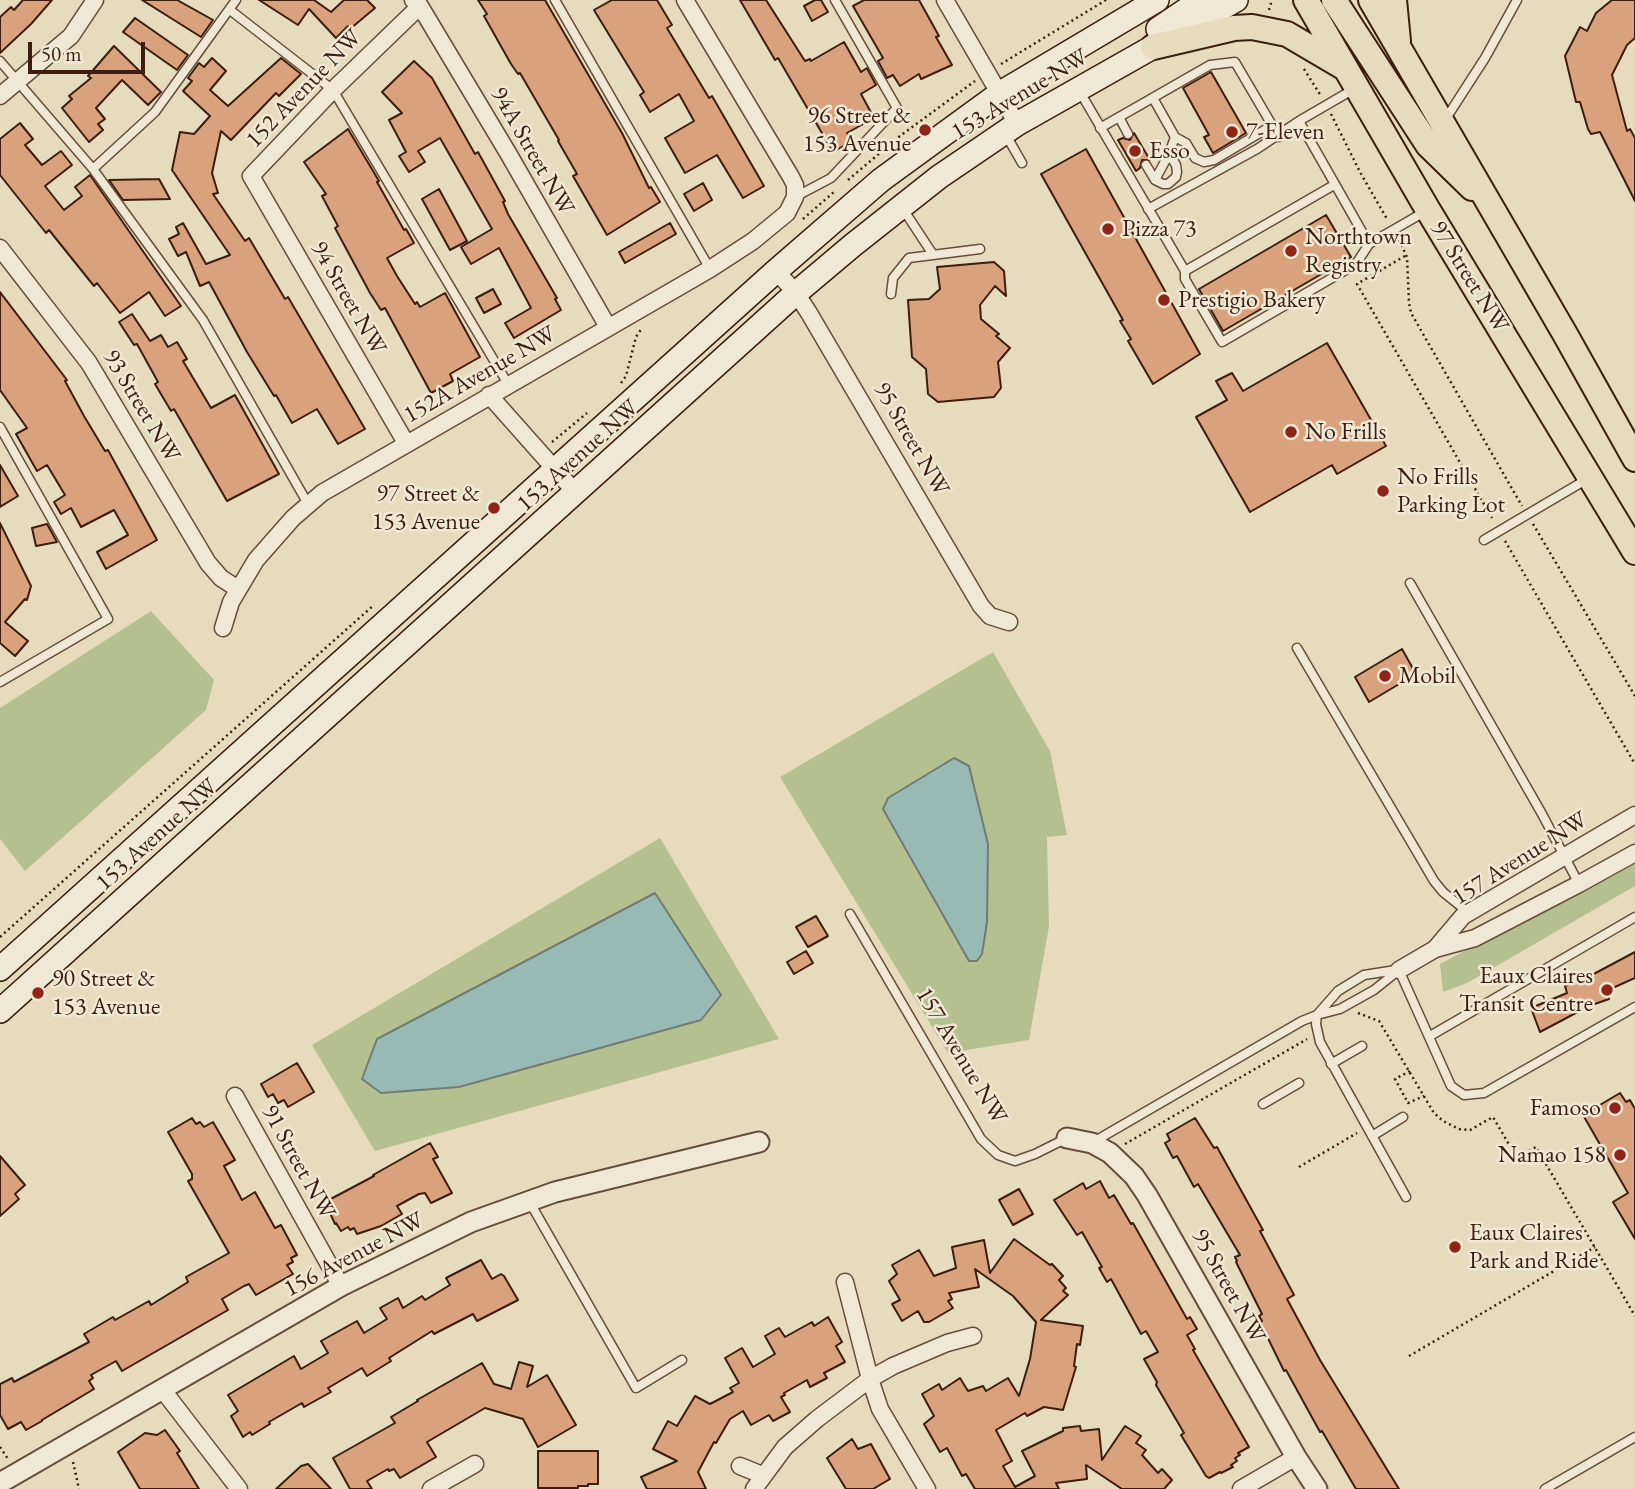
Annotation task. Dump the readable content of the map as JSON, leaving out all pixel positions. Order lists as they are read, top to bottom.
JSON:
{
  "streets": {
    "main road": ["153 Avenue NW", "97 Street NW"],
    "street": [
      "152 Avenue NW",
      "94A Street NW",
      "94 Street NW",
      "152A Avenue NW",
      "93 Street NW",
      "95 Street NW",
      "157 Avenue NW",
      "91 Street NW",
      "156 Avenue NW"
    ]
  },
  "crossings": [
    ["152 Avenue NW", "94A Street NW"],
    ["152 Avenue NW", "94 Street NW"],
    ["153 Avenue NW", "95 Street NW"],
    ["94A Street NW", "152A Avenue NW"],
    ["94 Street NW", "152A Avenue NW"],
    ["152A Avenue NW", "93 Street NW"],
    ["95 Street NW", "157 Avenue NW"],
    ["91 Street NW", "156 Avenue NW"]
  ],
  "places": [
    "96 Street & 153 Avenue",
    "7-Eleven",
    "Esso",
    "Pizza 73",
    "Northtown Registry",
    "Prestigio Bakery",
    "No Frills",
    "No Frills Parking Lot",
    "97 Street & 153 Avenue",
    "Mobil",
    "Eaux Claires Transit Centre",
    "90 Street & 153 Avenue",
    "Famoso",
    "Namao 158",
    "Eaux Claires Park and Ride"
  ],
  "scale_bar": "50 m"
}
